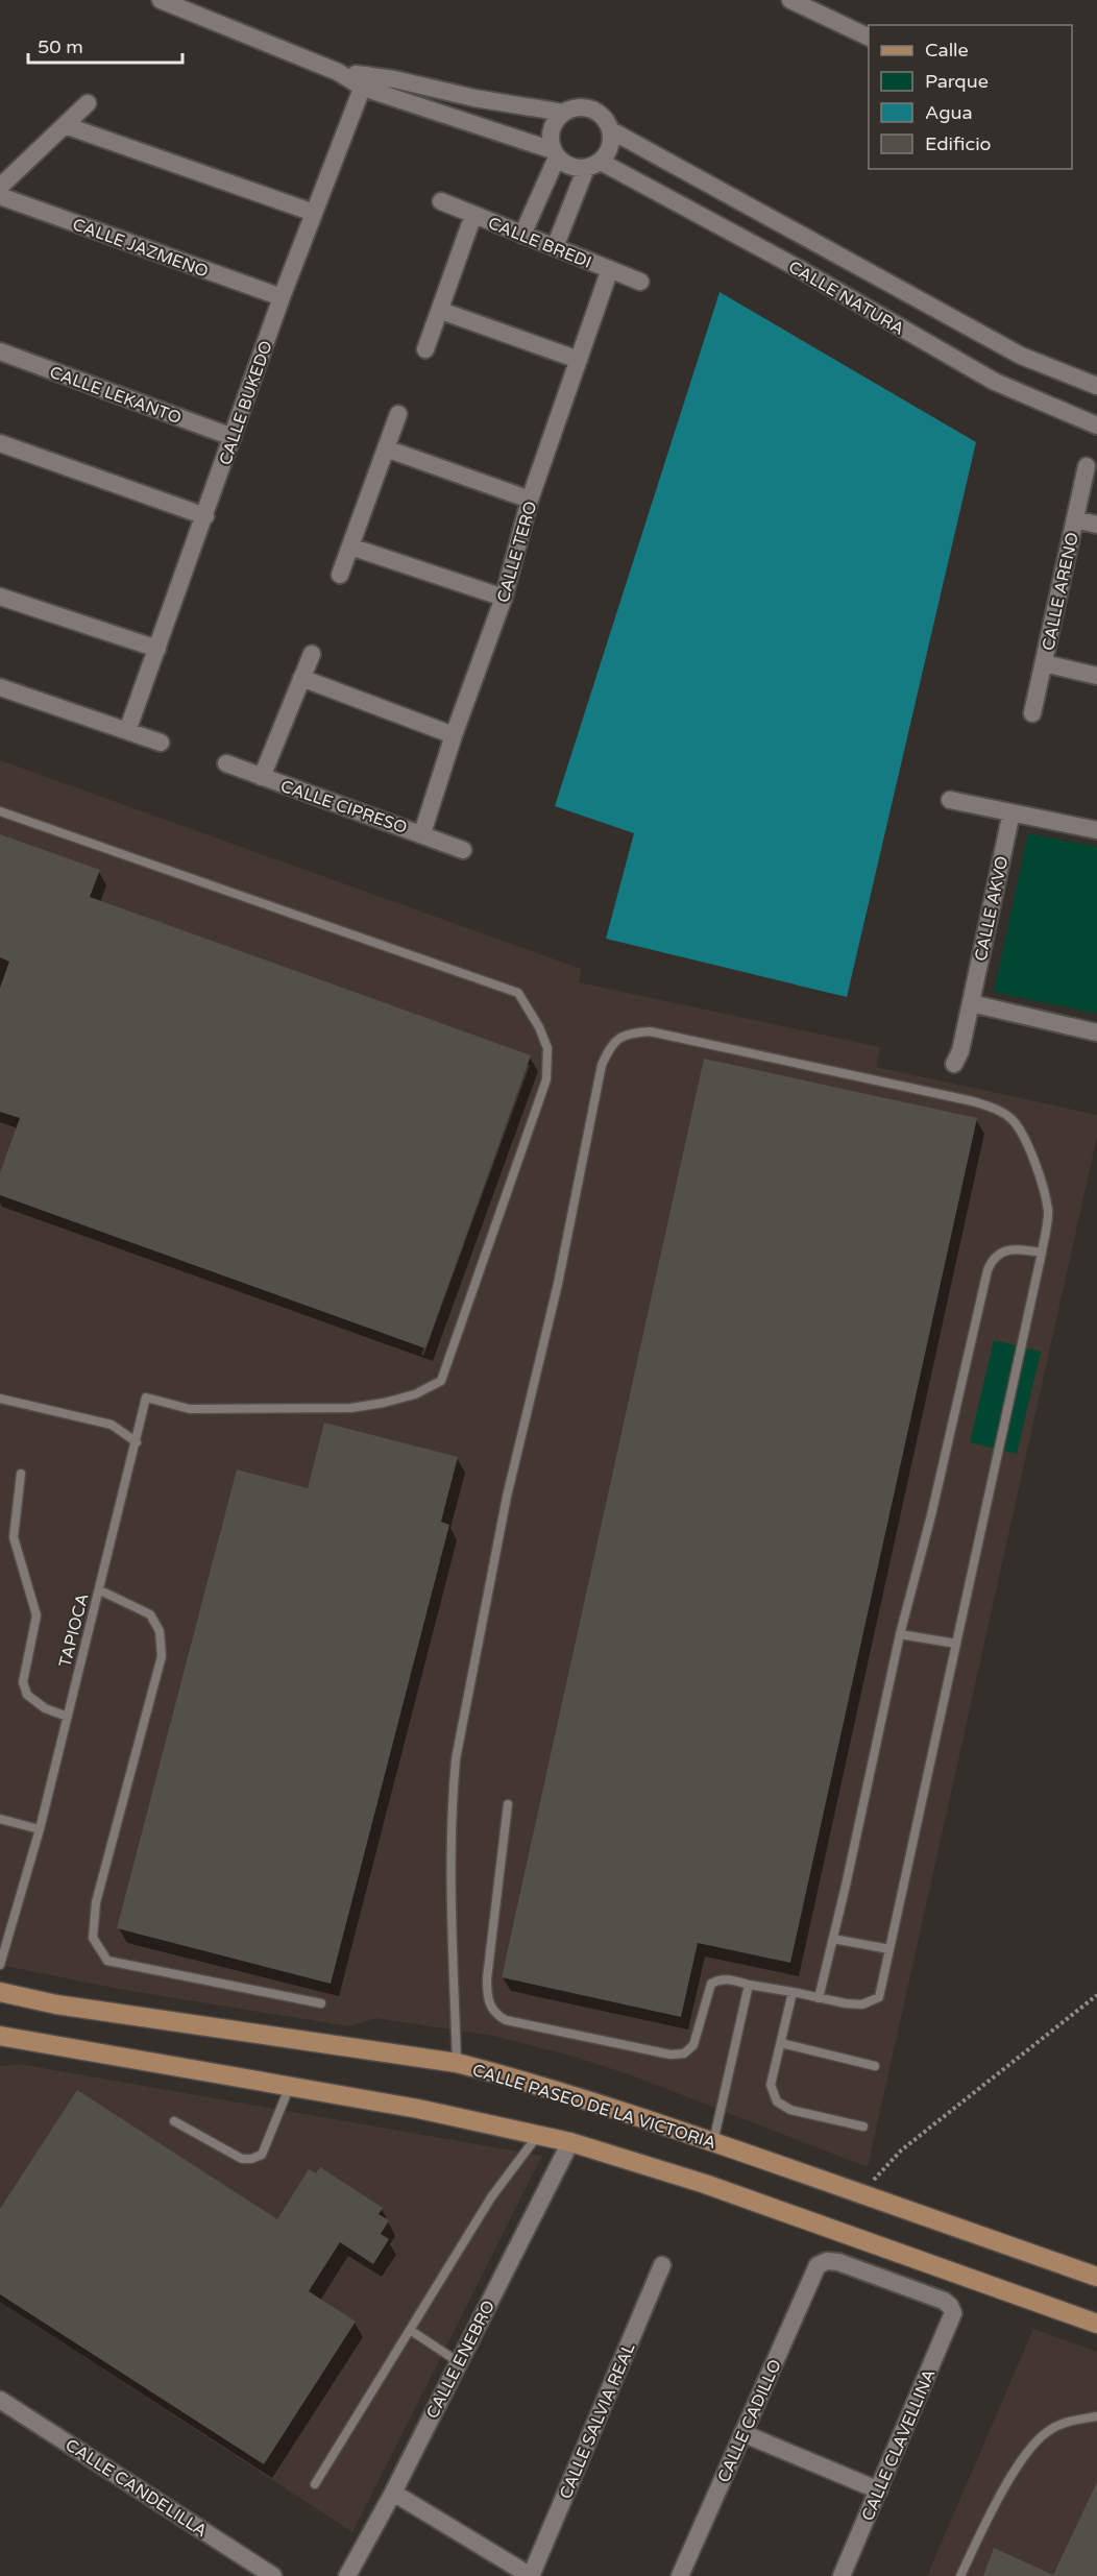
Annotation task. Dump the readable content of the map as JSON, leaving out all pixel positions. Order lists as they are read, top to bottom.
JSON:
{
  "streets": {
    "main road": ["CALLE PASEO DE LA VICTORIA"],
    "street": [
      "CALLE BREDI",
      "CALLE JAZMENO",
      "CALLE NATURA",
      "CALLE LEKANTO",
      "CALLE BUKEDO",
      "CALLE TERO",
      "CALLE ARENO",
      "CALLE CIPRESO",
      "CALLE AKVO",
      "CALLE ENEBRO",
      "CALLE SALVIA REAL",
      "CALLE CADILLO",
      "CALLE CLAVELLINA",
      "CALLE CANDELILLA"
    ],
    "lane": ["TAPIOCA"]
  },
  "crossings": [
    ["CALLE BREDI", "CALLE TERO"],
    ["CALLE JAZMENO", "CALLE BUKEDO"],
    ["CALLE LEKANTO", "CALLE BUKEDO"],
    ["CALLE TERO", "CALLE CIPRESO"],
    ["CALLE ENEBRO", "CALLE SALVIA REAL"],
    ["CALLE CADILLO", "CALLE CLAVELLINA"]
  ],
  "legend": [
    "Calle",
    "Parque",
    "Agua",
    "Edificio"
  ],
  "scale_bar": "50 m"
}
